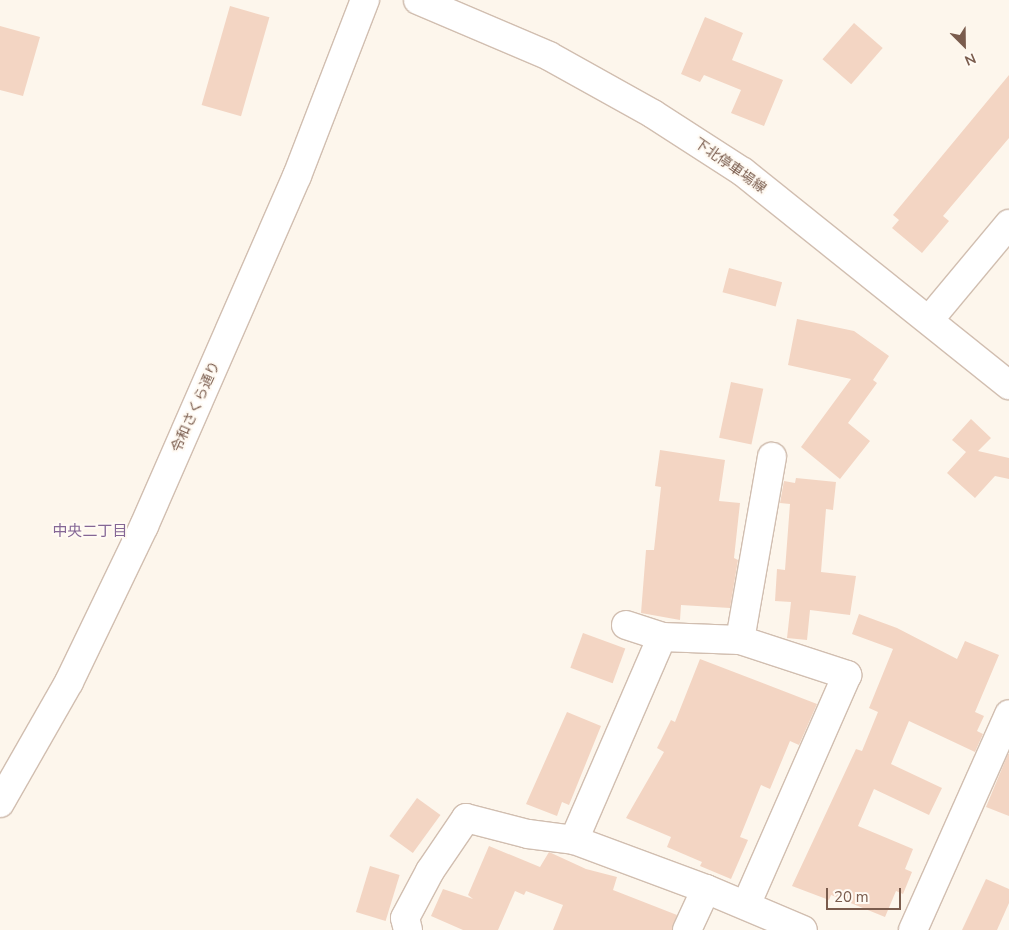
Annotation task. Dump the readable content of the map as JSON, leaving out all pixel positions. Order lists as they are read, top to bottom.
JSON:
{
  "streets": {
    "street": ["下北停車場線", "令和さくら通り"]
  },
  "districts": ["中央二丁目"],
  "scale_bar": "20 m",
  "north": "bottom right"
}
